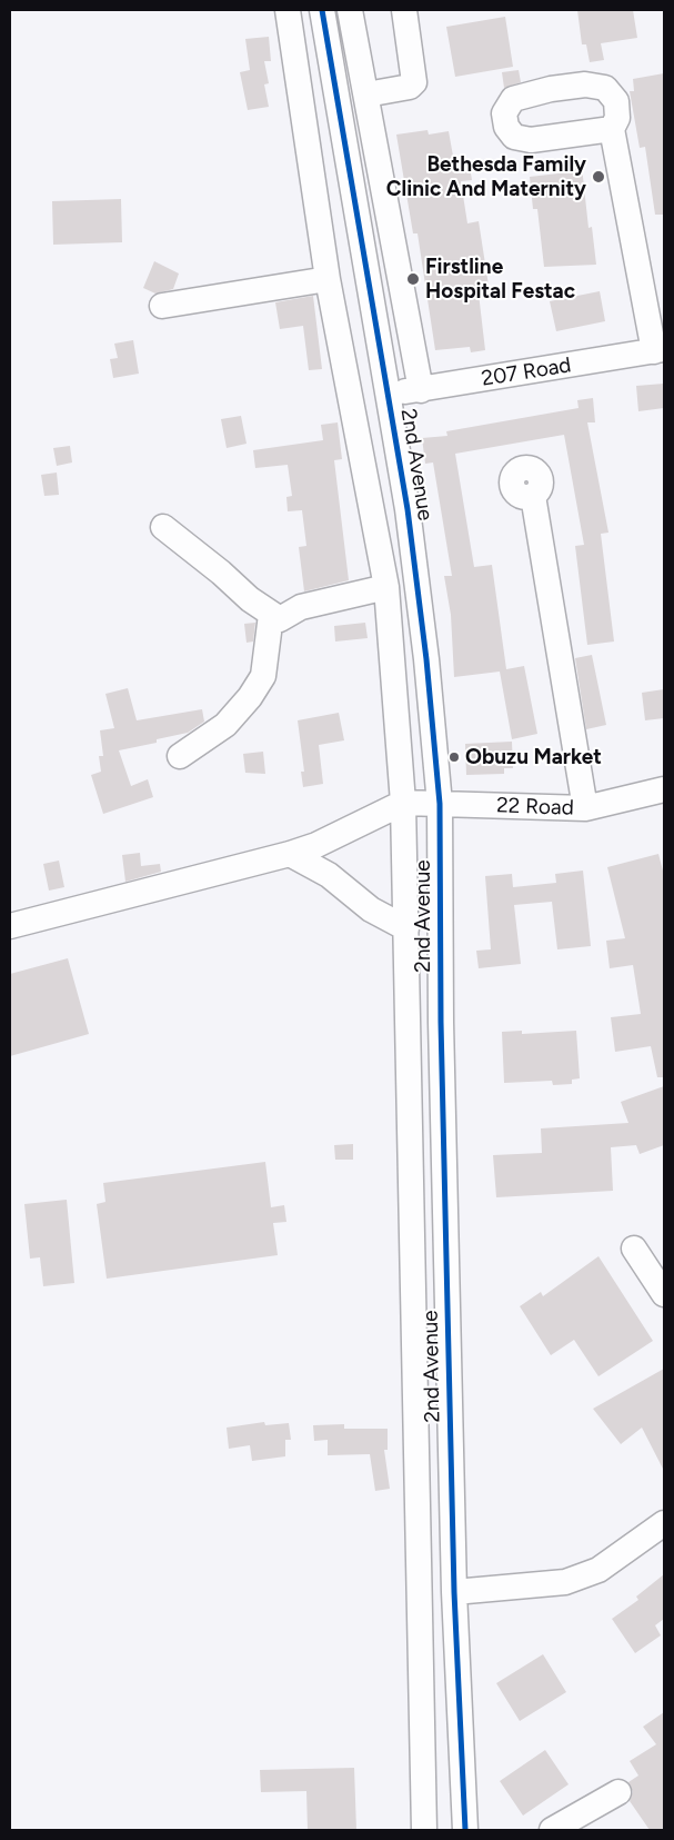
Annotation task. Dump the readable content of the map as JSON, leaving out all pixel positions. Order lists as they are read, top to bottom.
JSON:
{
  "streets": {
    "street": ["207 Road", "2nd Avenue", "22 Road"]
  },
  "crossings": [
    ["207 Road", "2nd Avenue"],
    ["2nd Avenue", "22 Road"]
  ],
  "places": ["Bethesda Family Clinic And Maternity", "Firstline Hospital Festac", "Obuzu Market"]
}
